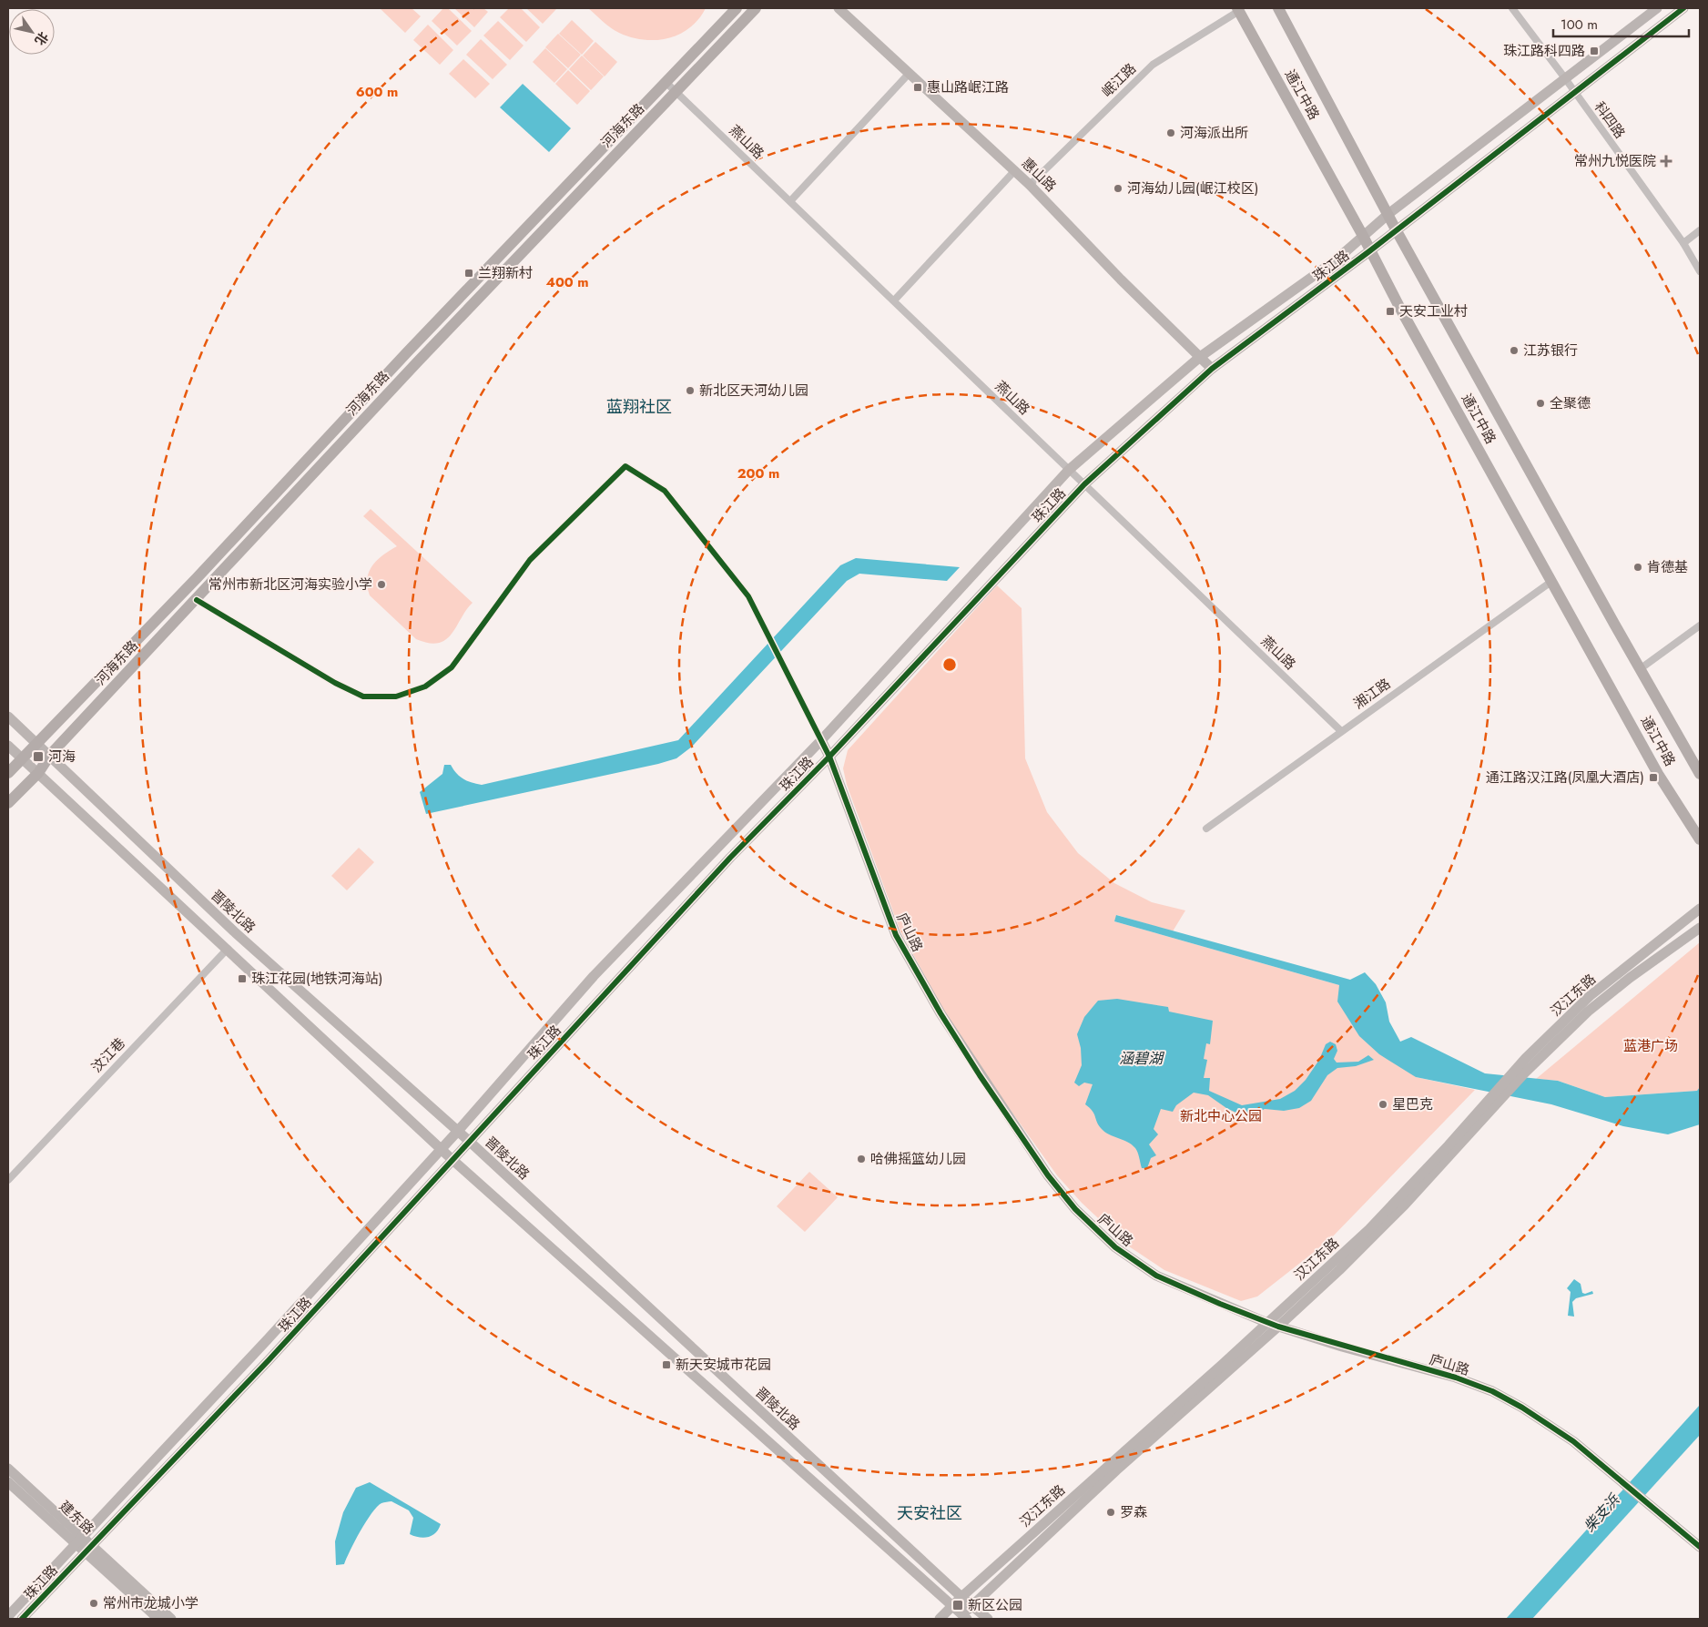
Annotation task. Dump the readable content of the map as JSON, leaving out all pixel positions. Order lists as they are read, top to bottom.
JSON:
{
  "streets": {
    "main road": ["通江中路", "河海东路"],
    "street": [
      "岷江路",
      "科四路",
      "燕山路",
      "惠山路",
      "珠江路",
      "湘江路",
      "晋陵北路",
      "庐山路",
      "汉江东路",
      "汶江巷",
      "建东路"
    ]
  },
  "crossings": [
    ["岷江路", "通江中路"],
    ["岷江路", "惠山路"],
    ["通江中路", "珠江路"],
    ["通江中路", "湘江路"],
    ["科四路", "珠江路"],
    ["河海东路", "燕山路"],
    ["河海东路", "晋陵北路"],
    ["燕山路", "珠江路"],
    ["燕山路", "湘江路"],
    ["惠山路", "珠江路"],
    ["珠江路", "晋陵北路"],
    ["珠江路", "庐山路"],
    ["珠江路", "建东路"],
    ["晋陵北路", "汉江东路"],
    ["庐山路", "汉江东路"]
  ],
  "districts": ["蓝翔社区", "天安社区"],
  "water": ["涵碧湖", "柴支浜"],
  "parks": ["蓝港广场", "新北中心公园"],
  "places": {
    "transit": [
      "珠江路科四路",
      "惠山路岷江路",
      "兰翔新村",
      "天安工业村",
      "河海",
      "通江路汉江路(凤凰大酒店)",
      "珠江花园(地铁河海站)",
      "新天安城市花园",
      "新区公园"
    ],
    "other": [
      "河海派出所",
      "河海幼儿园(岷江校区)",
      "江苏银行",
      "新北区天河幼儿园",
      "全聚德",
      "肯德基",
      "常州市新北区河海实验小学",
      "星巴克",
      "哈佛摇篮幼儿园",
      "罗森",
      "常州市龙城小学"
    ],
    "health": ["常州九悦医院"]
  },
  "scale_bar": "100 m",
  "north": "bottom right",
  "rings": ["600 m", "400 m", "200 m"]
}
